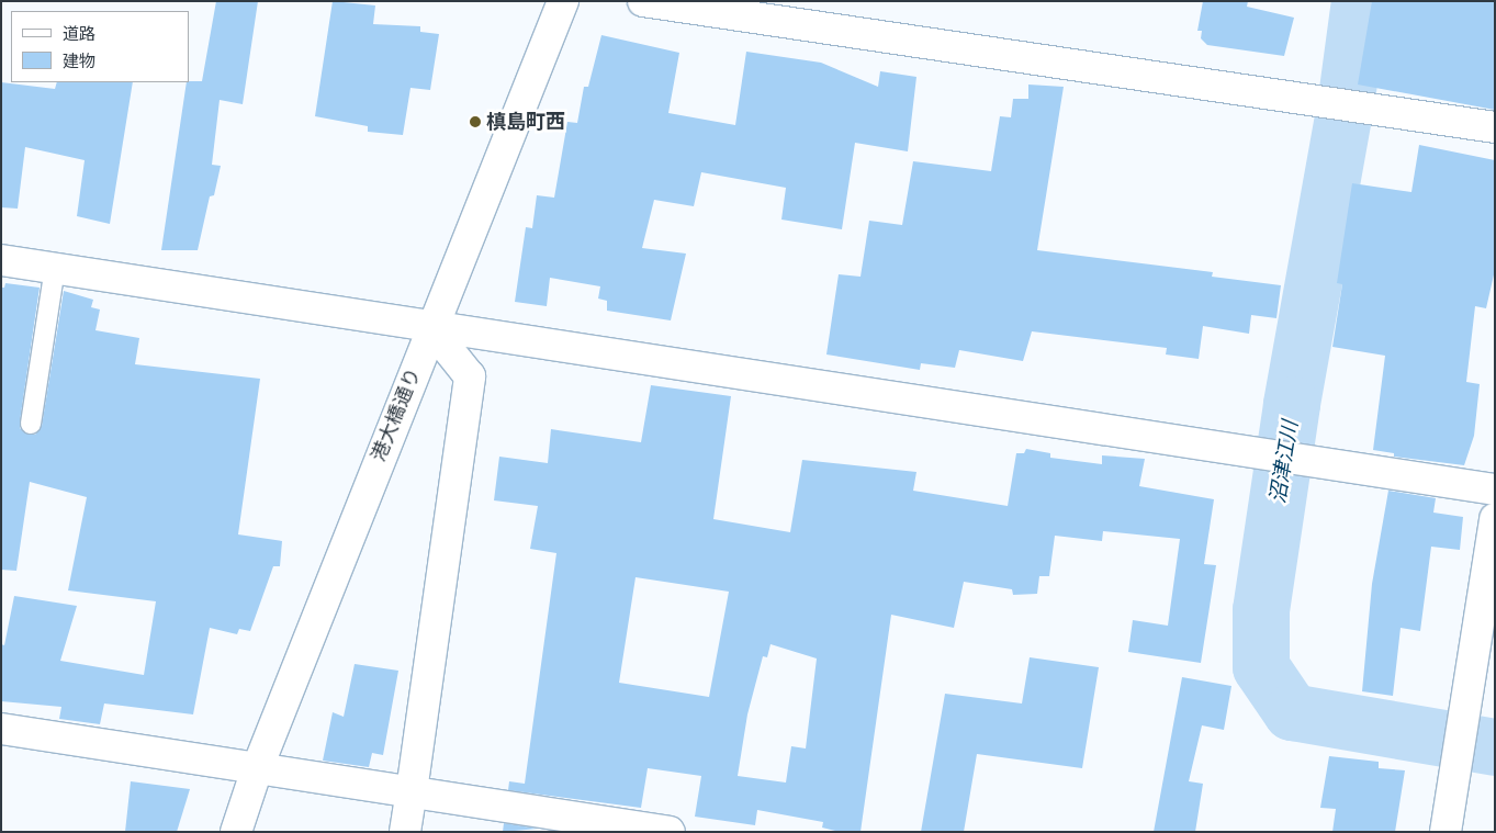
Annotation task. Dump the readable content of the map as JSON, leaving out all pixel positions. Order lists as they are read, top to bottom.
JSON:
{
  "streets": {
    "street": ["港大橋通り"]
  },
  "water": ["沼津江川"],
  "places": ["槙島町西"],
  "legend": ["道路", "建物"]
}
